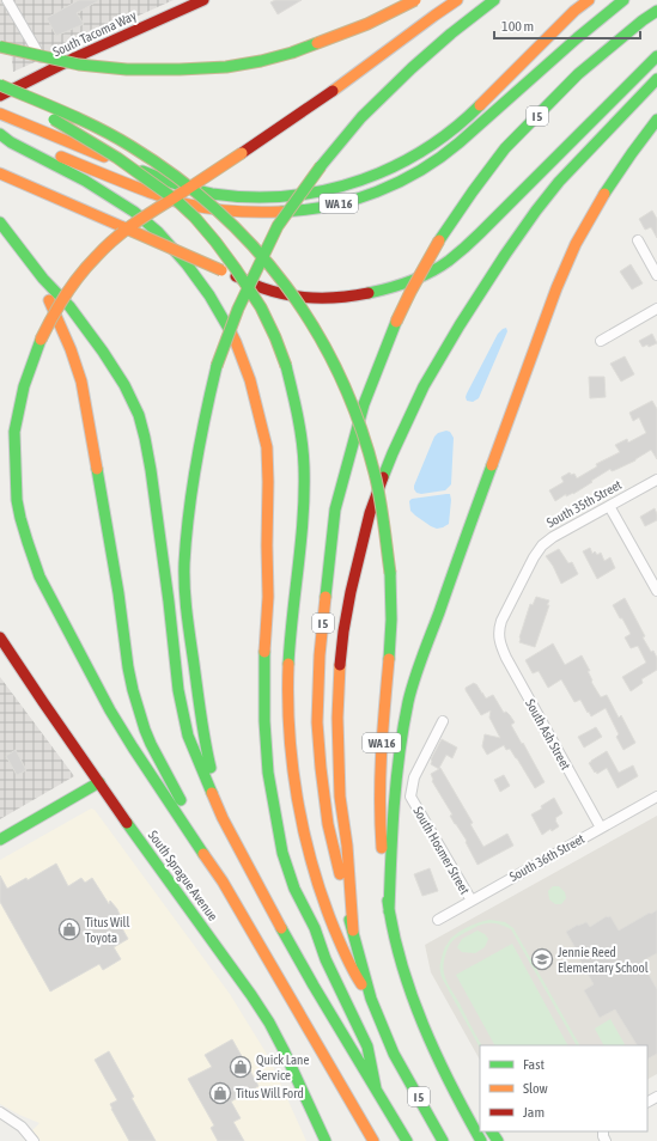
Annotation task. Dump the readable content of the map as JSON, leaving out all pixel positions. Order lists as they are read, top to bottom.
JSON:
{
  "streets": {
    "main road": [
      "South Tacoma Way",
      "I 5",
      "WA 16",
      "South Sprague Avenue"
    ],
    "street": [
      "South 35th Street",
      "South Ash Street",
      "South Hosmer Street",
      "South 36th Street"
    ]
  },
  "crossings": [
    ["South 35th Street", "South Ash Street"],
    ["South Ash Street", "South 36th Street"],
    ["South Hosmer Street", "South 36th Street"]
  ],
  "places": {
    "shop": ["Titus Will Toyota", "Quick Lane Service", "Titus Will Ford"],
    "school or university": ["Jennie Reed Elementary School"]
  },
  "legend": ["Fast", "Slow", "Jam"],
  "scale_bar": "100 m"
}
